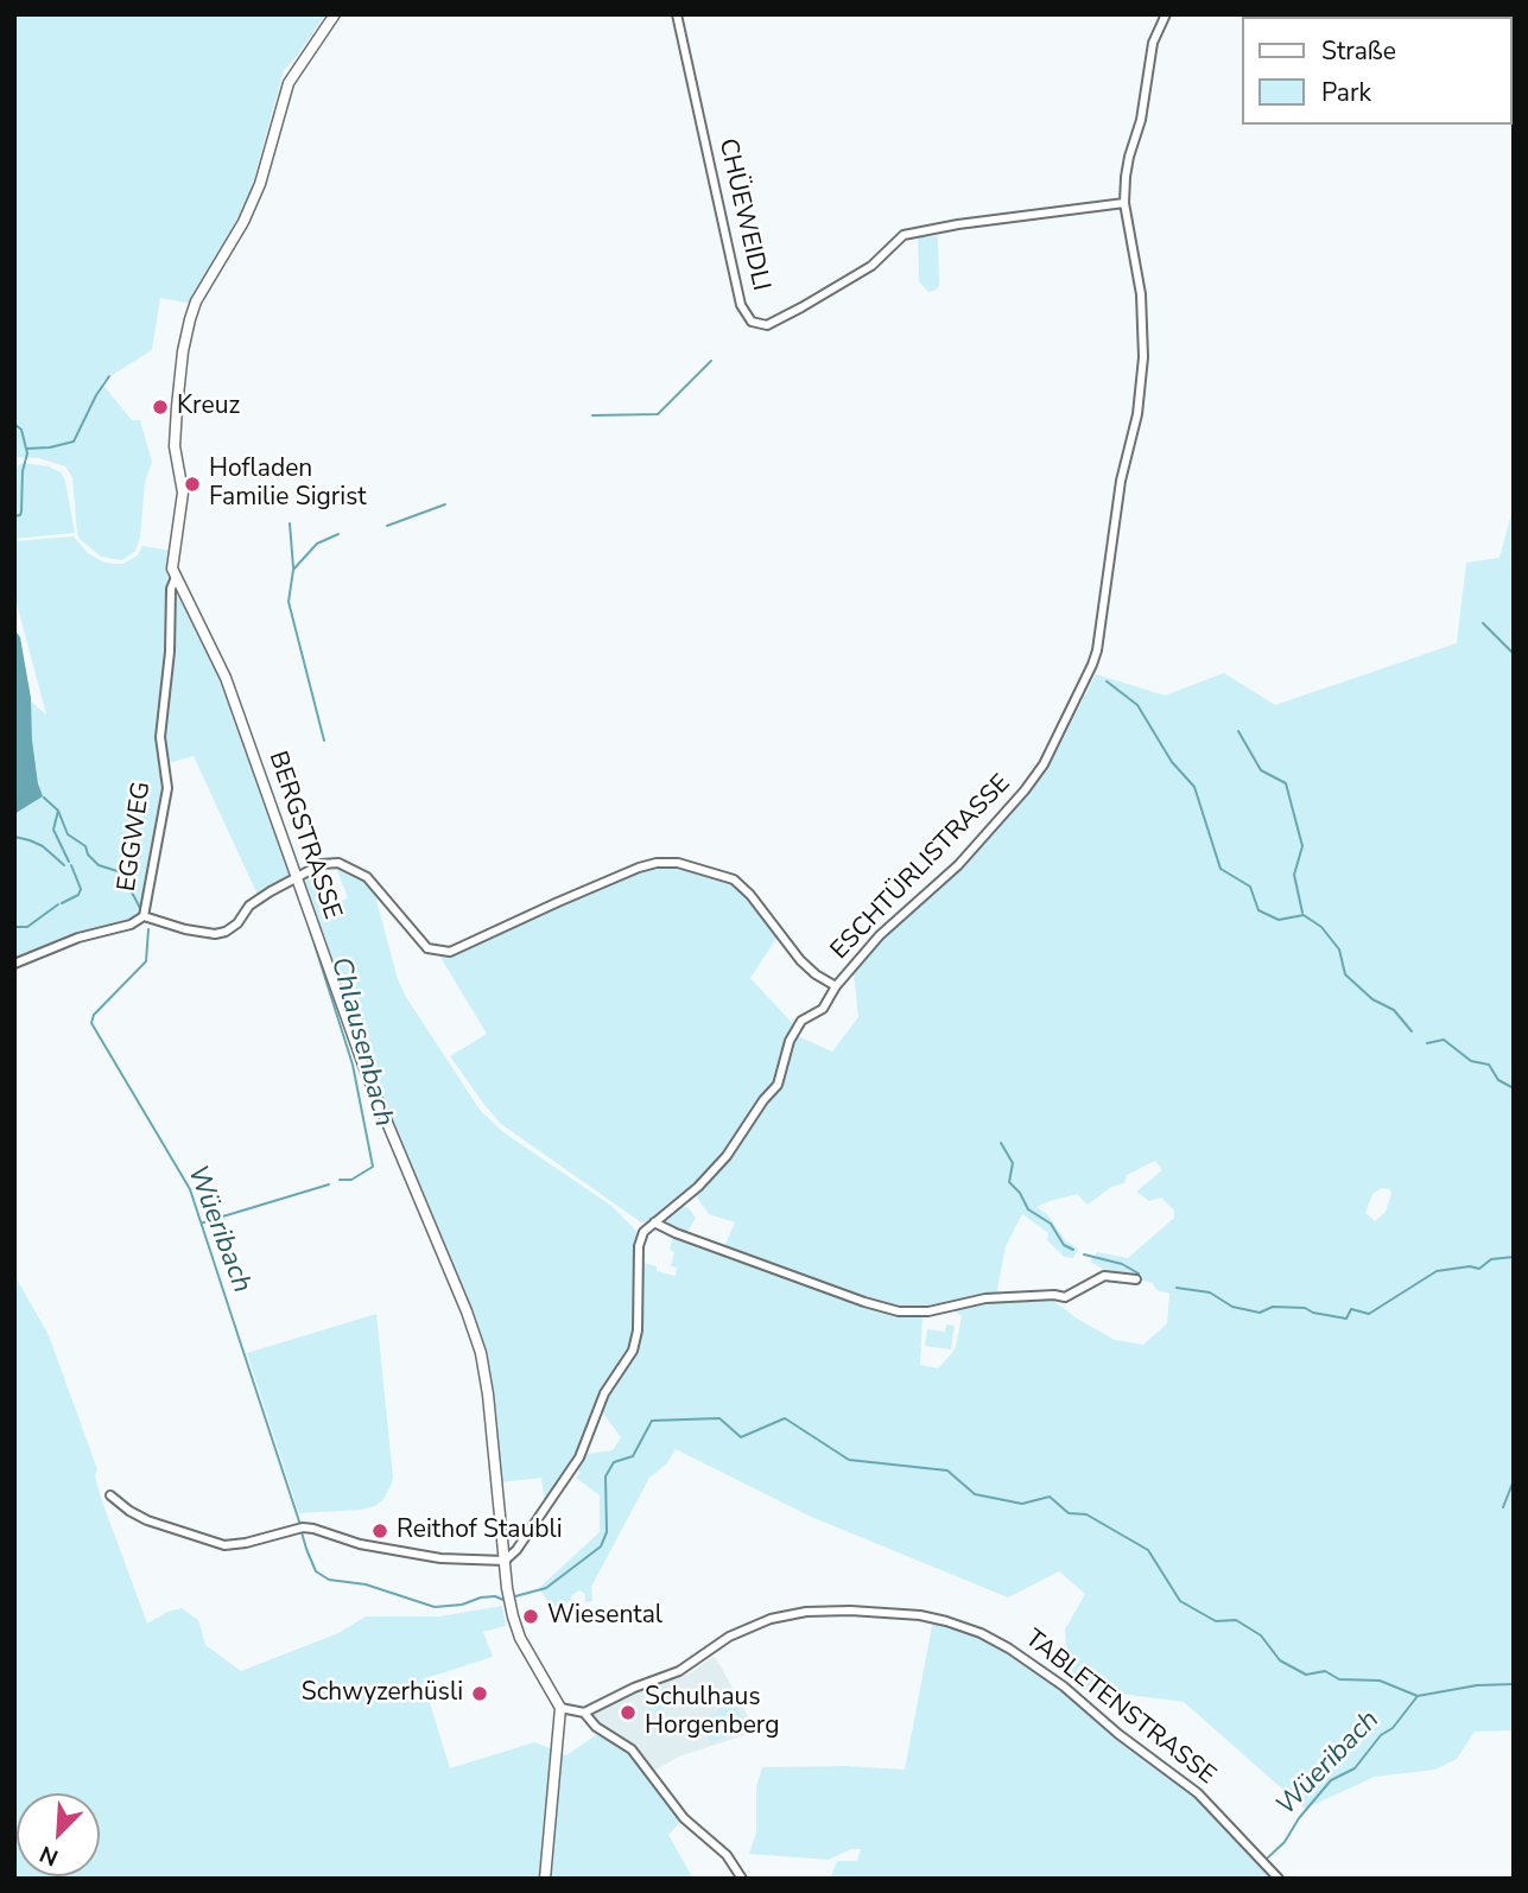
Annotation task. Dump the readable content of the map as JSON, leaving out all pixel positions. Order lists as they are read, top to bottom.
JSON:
{
  "streets": {
    "street": [
      "CHÜEWEIDLI",
      "BERGSTRASSE",
      "EGGWEG",
      "ESCHTÜRLISTRASSE",
      "TABLETENSTRASSE"
    ]
  },
  "crossings": [
    ["CHÜEWEIDLI", "ESCHTÜRLISTRASSE"],
    ["BERGSTRASSE", "EGGWEG"],
    ["BERGSTRASSE", "ESCHTÜRLISTRASSE"]
  ],
  "water": ["Chlausenbach", "Wüeribach"],
  "places": [
    "Kreuz",
    "Hofladen Familie Sigrist",
    "Reithof Staubli",
    "Wiesental",
    "Schwyzerhüsli",
    "Schulhaus Horgenberg"
  ],
  "legend": ["Straße", "Park"],
  "north": "bottom left"
}
